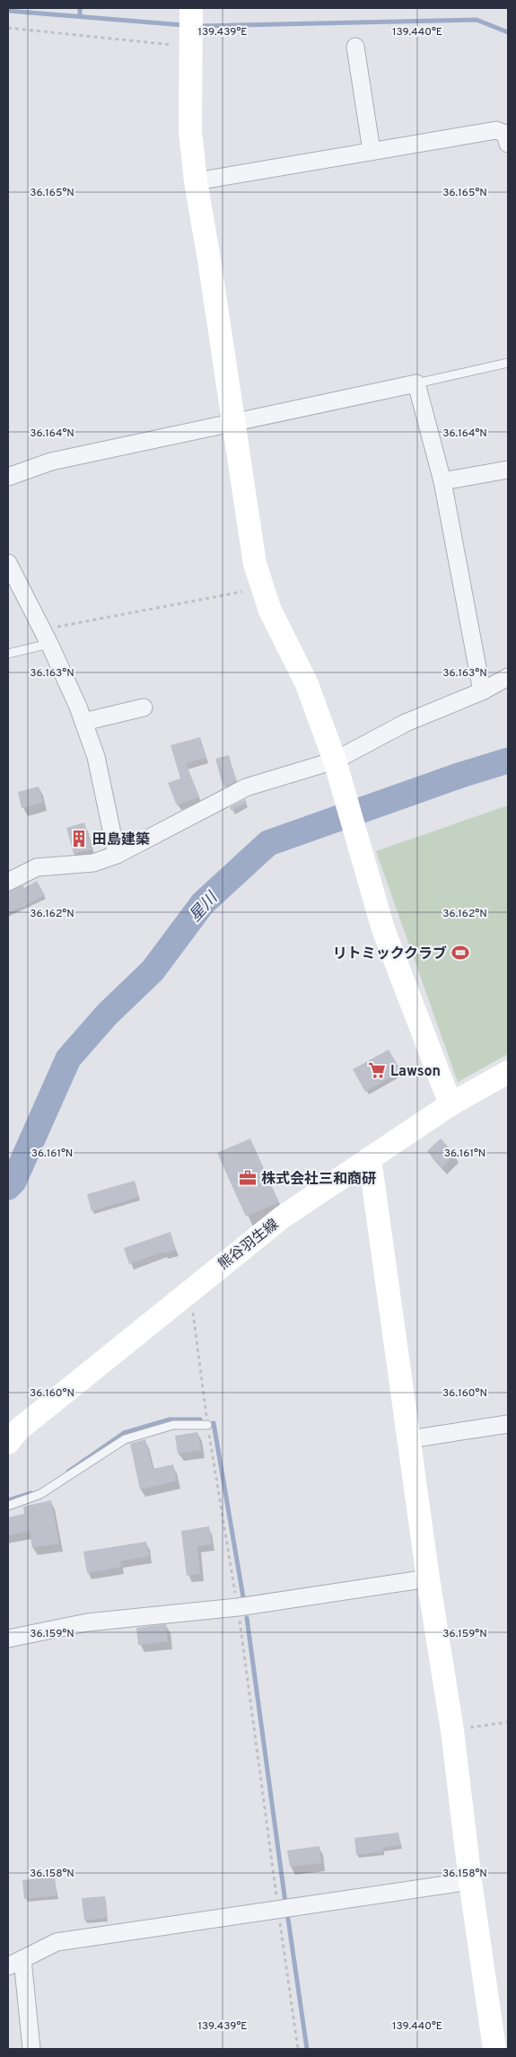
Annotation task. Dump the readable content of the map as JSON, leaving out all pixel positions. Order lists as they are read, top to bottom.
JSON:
{
  "streets": {
    "street": ["熊谷羽生線"]
  },
  "water": ["星川"],
  "places": {
    "building": ["田島建築"],
    "sports": ["リトミッククラブ"],
    "supermarket": ["Lawson"],
    "office": ["株式会社三和商研"]
  },
  "coordinates": [
    "139.439°E",
    "139.440°E",
    "36.165°N",
    "36.164°N",
    "36.163°N",
    "36.162°N",
    "36.161°N",
    "36.160°N",
    "36.159°N",
    "36.158°N"
  ]
}
